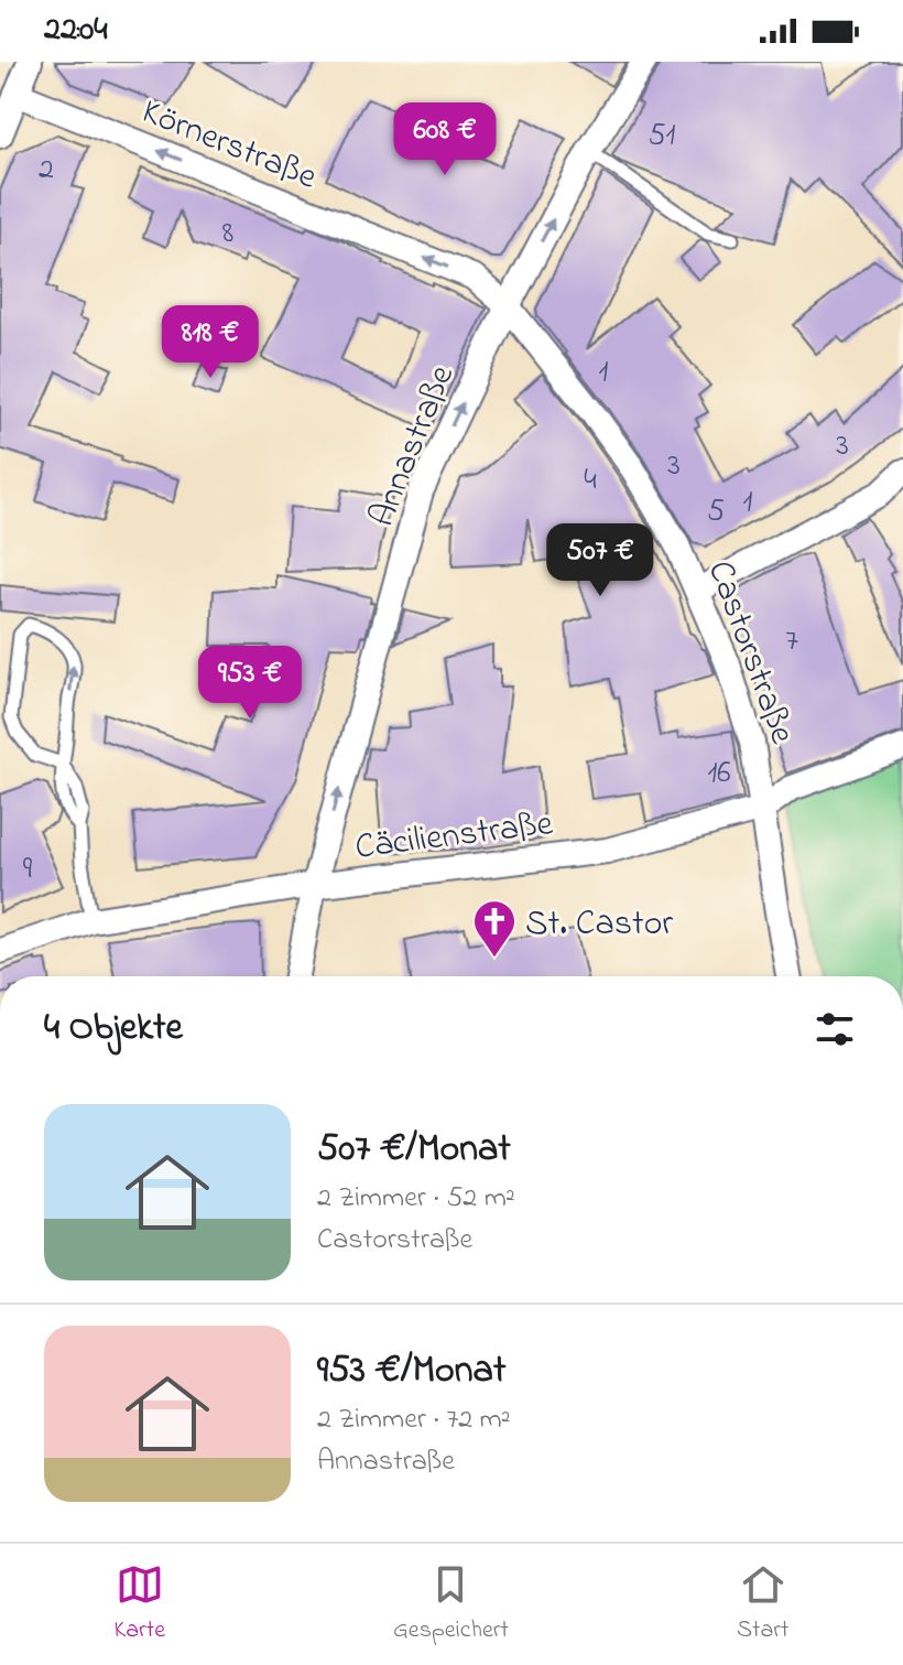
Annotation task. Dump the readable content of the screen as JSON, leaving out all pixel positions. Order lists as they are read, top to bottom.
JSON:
{
  "streets": {
    "street": [
      "Körnerstraße",
      "Annastraße",
      "Castorstraße",
      "Cäcilienstraße"
    ]
  },
  "crossings": [
    ["Körnerstraße", "Annastraße"],
    ["Körnerstraße", "Castorstraße"],
    ["Annastraße", "Castorstraße"],
    ["Annastraße", "Cäcilienstraße"],
    ["Castorstraße", "Cäcilienstraße"]
  ],
  "one_way": ["Körnerstraße", "Annastraße"],
  "places": {
    "church": ["St. Castor"]
  },
  "house_numbers": [
    "51",
    "2",
    "8",
    "1",
    "3",
    "3",
    "4",
    "1",
    "5",
    "7",
    "16",
    "9"
  ],
  "page": {
    "status": "22:04",
    "price": [
      "608 €",
      "818 €",
      "507 €",
      "953 €"
    ],
    "heading": "4 Objekte",
    "list": [
      {
        "name": "507 €/Monat",
        "note": "2 Zimmer · 52 m² · Castorstraße"
      },
      {
        "name": "953 €/Monat",
        "note": "2 Zimmer · 72 m² · Annastraße"
      }
    ],
    "tabs": ["Karte", "Gespeichert", "Start"]
  }
}
